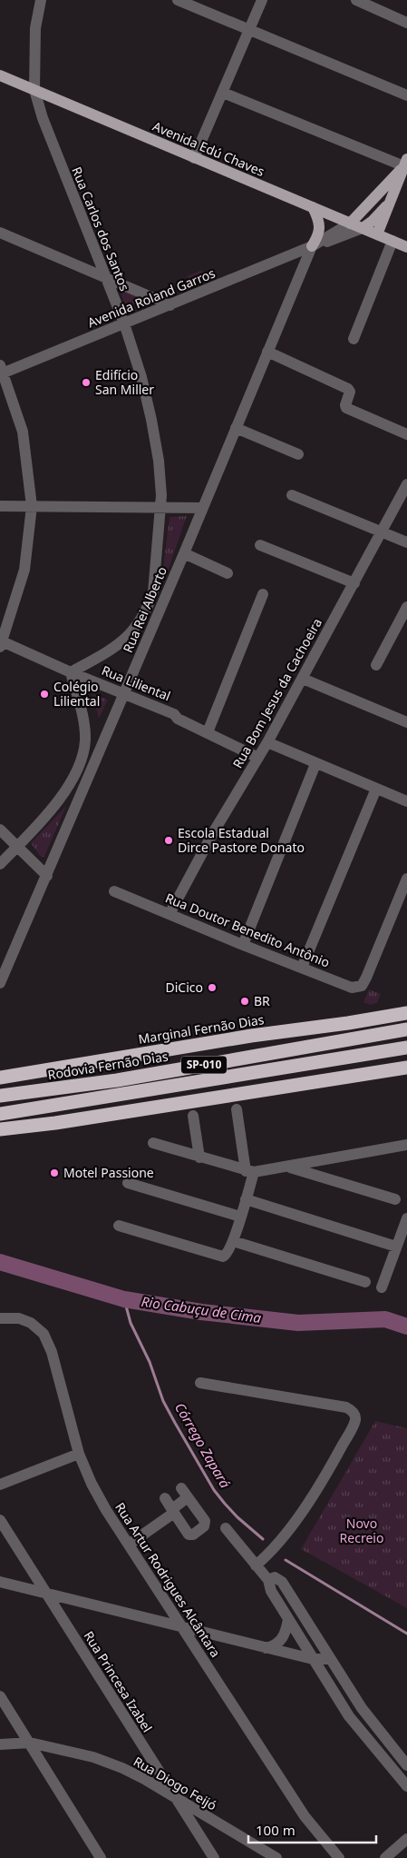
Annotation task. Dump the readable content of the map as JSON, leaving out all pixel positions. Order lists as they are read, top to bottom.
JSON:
{
  "streets": {
    "highway": ["Marginal Fernão Dias", "SP-010", "Rodovia Fernão Dias"],
    "main road": ["Avenida Edú Chaves", "Avenida Roland Garros"],
    "street": [
      "Rua Carlos dos Santos",
      "Rua Rei Alberto",
      "Rua Liliental",
      "Rua Bom Jesus da Cachoeira",
      "Rua Doutor Benedito Antônio",
      "Rua Artur Rodrigues Alcântara",
      "Rua Princesa Izabel",
      "Rua Diogo Feijó"
    ]
  },
  "crossings": [
    ["Avenida Edú Chaves", "Rua Carlos dos Santos"],
    ["Avenida Edú Chaves", "Avenida Roland Garros"],
    ["Rua Carlos dos Santos", "Avenida Roland Garros"],
    ["Rua Carlos dos Santos", "Rua Liliental"],
    ["Avenida Roland Garros", "Rua Rei Alberto"],
    ["Rua Rei Alberto", "Rua Liliental"],
    ["Rua Liliental", "Rua Bom Jesus da Cachoeira"],
    ["Rua Bom Jesus da Cachoeira", "Rua Doutor Benedito Antônio"],
    ["Rua Princesa Izabel", "Rua Diogo Feijó"]
  ],
  "water": ["Rio Cabuçu de Cima", "Córrego Zapará"],
  "parks": ["Novo Recreio"],
  "places": [
    "Edifício San Miller",
    "Colégio Liliental",
    "Escola Estadual Dirce Pastore Donato",
    "DiCico",
    "BR",
    "Motel Passione"
  ],
  "scale_bar": "100 m"
}
